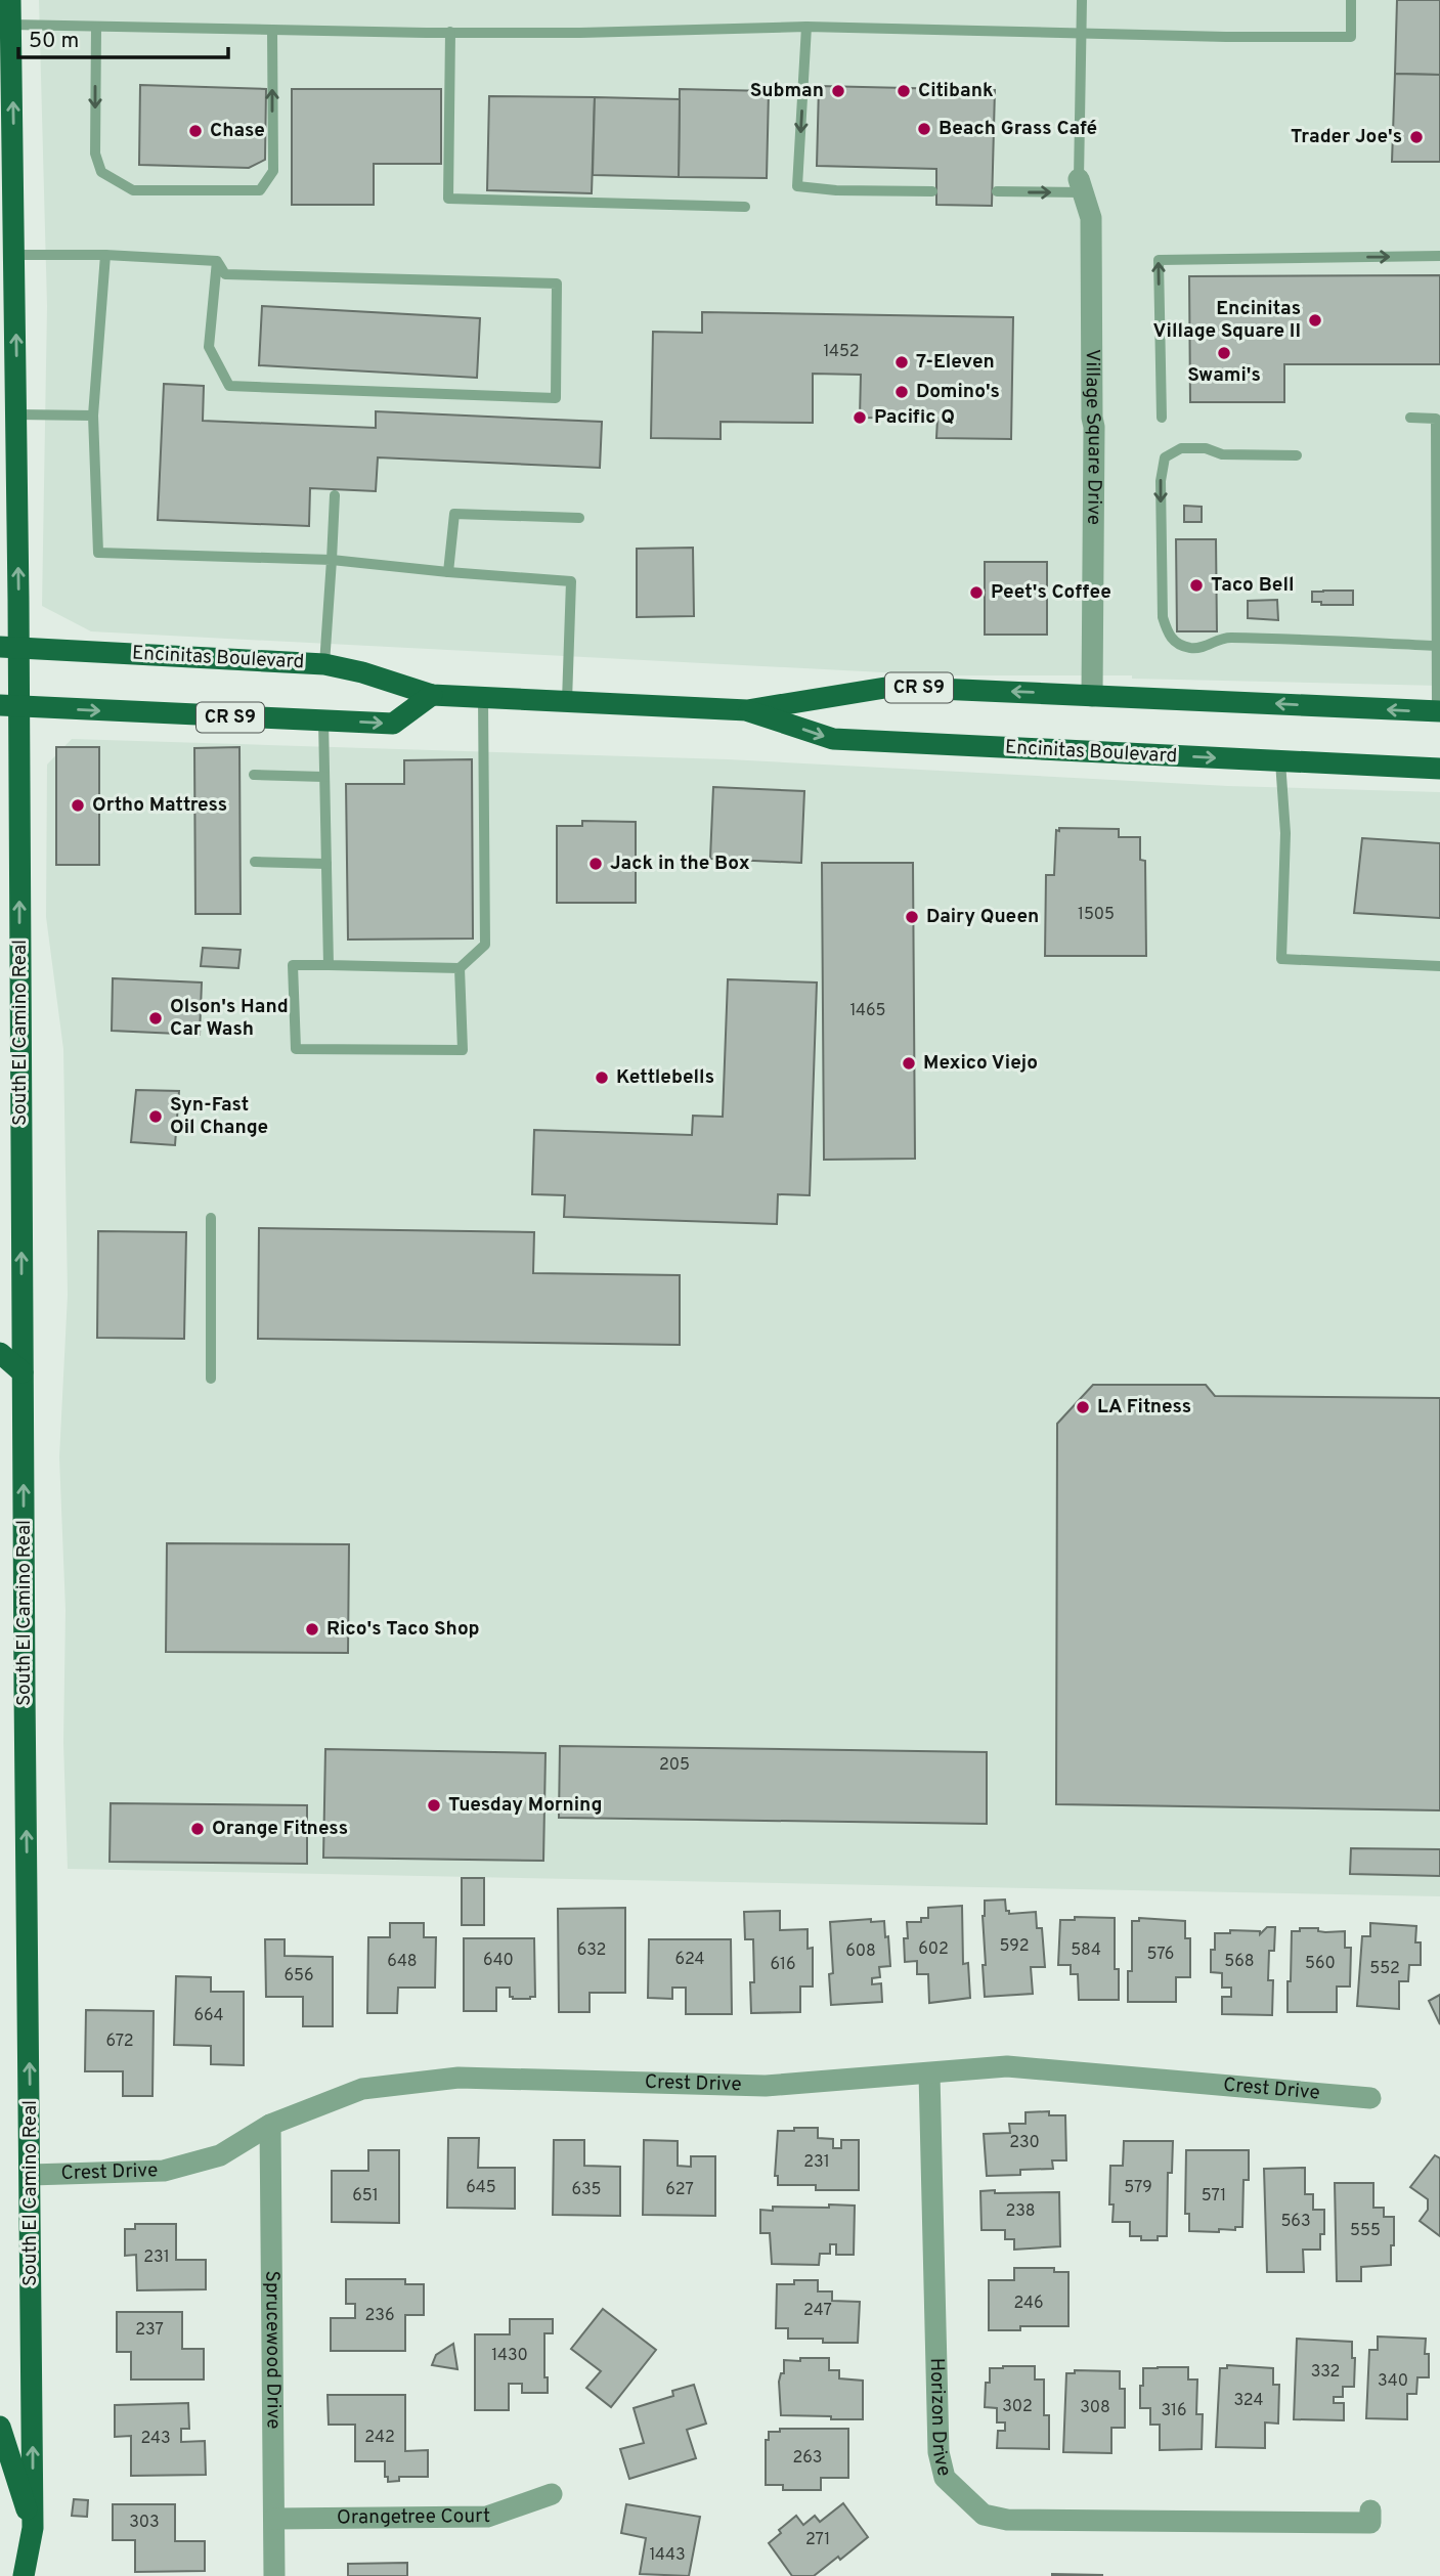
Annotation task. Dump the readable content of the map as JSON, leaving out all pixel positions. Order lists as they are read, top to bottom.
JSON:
{
  "streets": {
    "main road": ["Encinitas Boulevard", "CR S9", "South El Camino Real"],
    "street": [
      "Village Square Drive",
      "Crest Drive",
      "Sprucewood Drive",
      "Horizon Drive",
      "Orangetree Court"
    ]
  },
  "crossings": [
    ["Village Square Drive", "Encinitas Boulevard"],
    ["Encinitas Boulevard", "CR S9"],
    ["Encinitas Boulevard", "South El Camino Real"],
    ["CR S9", "South El Camino Real"],
    ["South El Camino Real", "Crest Drive"],
    ["Crest Drive", "Sprucewood Drive"],
    ["Crest Drive", "Horizon Drive"],
    ["Sprucewood Drive", "Orangetree Court"]
  ],
  "one_way": ["South El Camino Real"],
  "places": [
    "Subman",
    "Citibank",
    "Beach Grass Café",
    "Chase",
    "Trader Joe's",
    "Encinitas Village Square II",
    "Swami's",
    "7-Eleven",
    "Domino's",
    "Pacific Q",
    "Taco Bell",
    "Peet's Coffee",
    "Ortho Mattress",
    "Jack in the Box",
    "Dairy Queen",
    "Olson's Hand Car Wash",
    "Mexico Viejo",
    "Kettlebells",
    "Syn-Fast Oil Change",
    "LA Fitness",
    "Rico's Taco Shop",
    "Tuesday Morning",
    "Orange Fitness"
  ],
  "house_numbers": [
    "1452",
    "1505",
    "1465",
    "205",
    "592",
    "602",
    "632",
    "584",
    "608",
    "576",
    "624",
    "640",
    "648",
    "568",
    "560",
    "616",
    "552",
    "656",
    "664",
    "672",
    "230",
    "231",
    "645",
    "579",
    "635",
    "627",
    "651",
    "571",
    "238",
    "563",
    "555",
    "231",
    "246",
    "247",
    "236",
    "237",
    "1430",
    "332",
    "340",
    "324",
    "302",
    "308",
    "316",
    "242",
    "243",
    "263",
    "303",
    "271",
    "1443"
  ],
  "scale_bar": "50 m"
}
